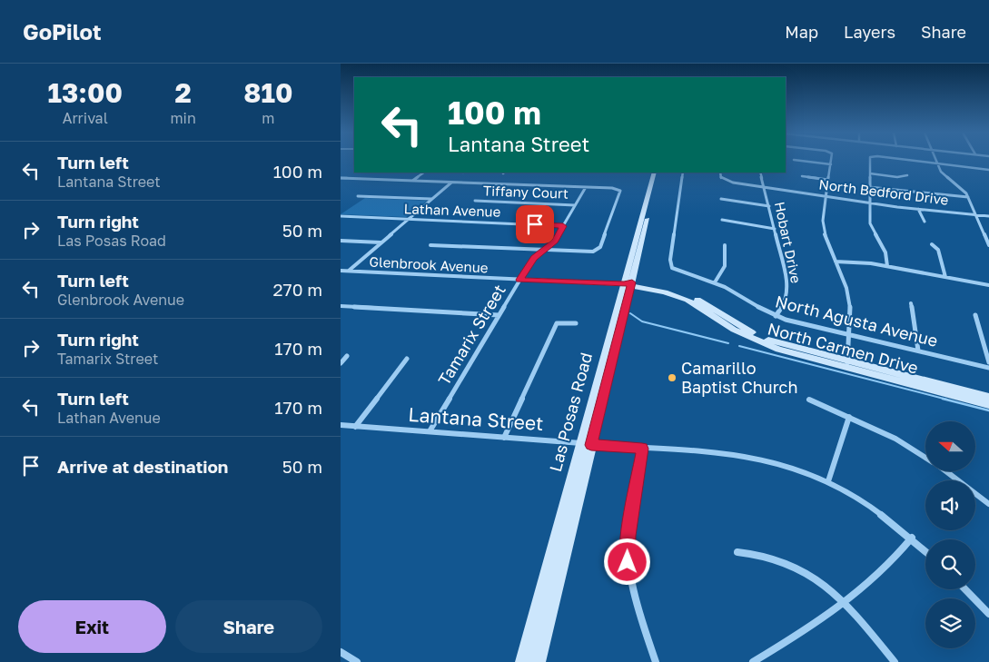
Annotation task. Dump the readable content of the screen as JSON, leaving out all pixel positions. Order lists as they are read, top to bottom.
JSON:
{
  "streets": {
    "main road": ["North Carmen Drive", "Las Posas Road"],
    "street": [
      "Tiffany Court",
      "North Bedford Drive",
      "Lathan Avenue",
      "Hobart Drive",
      "Glenbrook Avenue",
      "North Agusta Avenue",
      "Tamarix Street",
      "Lantana Street"
    ]
  },
  "crossings": [
    ["Tiffany Court", "Tamarix Street"],
    ["North Bedford Drive", "Hobart Drive"],
    ["Lathan Avenue", "Tamarix Street"],
    ["Hobart Drive", "North Agusta Avenue"],
    ["Glenbrook Avenue", "Tamarix Street"],
    ["Glenbrook Avenue", "North Carmen Drive"],
    ["Glenbrook Avenue", "Las Posas Road"],
    ["Tamarix Street", "Lantana Street"],
    ["North Carmen Drive", "Las Posas Road"],
    ["Las Posas Road", "Lantana Street"]
  ],
  "places": ["Camarillo Baptist Church"],
  "north": "left",
  "page": {
    "header": "GoPilot",
    "nav": ["Map", "Layers", "Share"],
    "eta": [
      "13:00",
      "Arrival",
      "2",
      "min",
      "810",
      "m"
    ],
    "turn": ["100 m", "Lantana Street"],
    "list": [
      {
        "name": "Turn left",
        "note": "Lantana Street",
        "value": "100 m"
      },
      {
        "name": "Turn right",
        "note": "Las Posas Road",
        "value": "50 m"
      },
      {
        "name": "Turn left",
        "note": "Glenbrook Avenue",
        "value": "270 m"
      },
      {
        "name": "Turn right",
        "note": "Tamarix Street",
        "value": "170 m"
      },
      {
        "name": "Turn left",
        "note": "Lathan Avenue",
        "value": "170 m"
      },
      {
        "name": "Arrive at destination",
        "value": "50 m"
      }
    ],
    "buttons": ["Exit", "Share"]
  }
}
